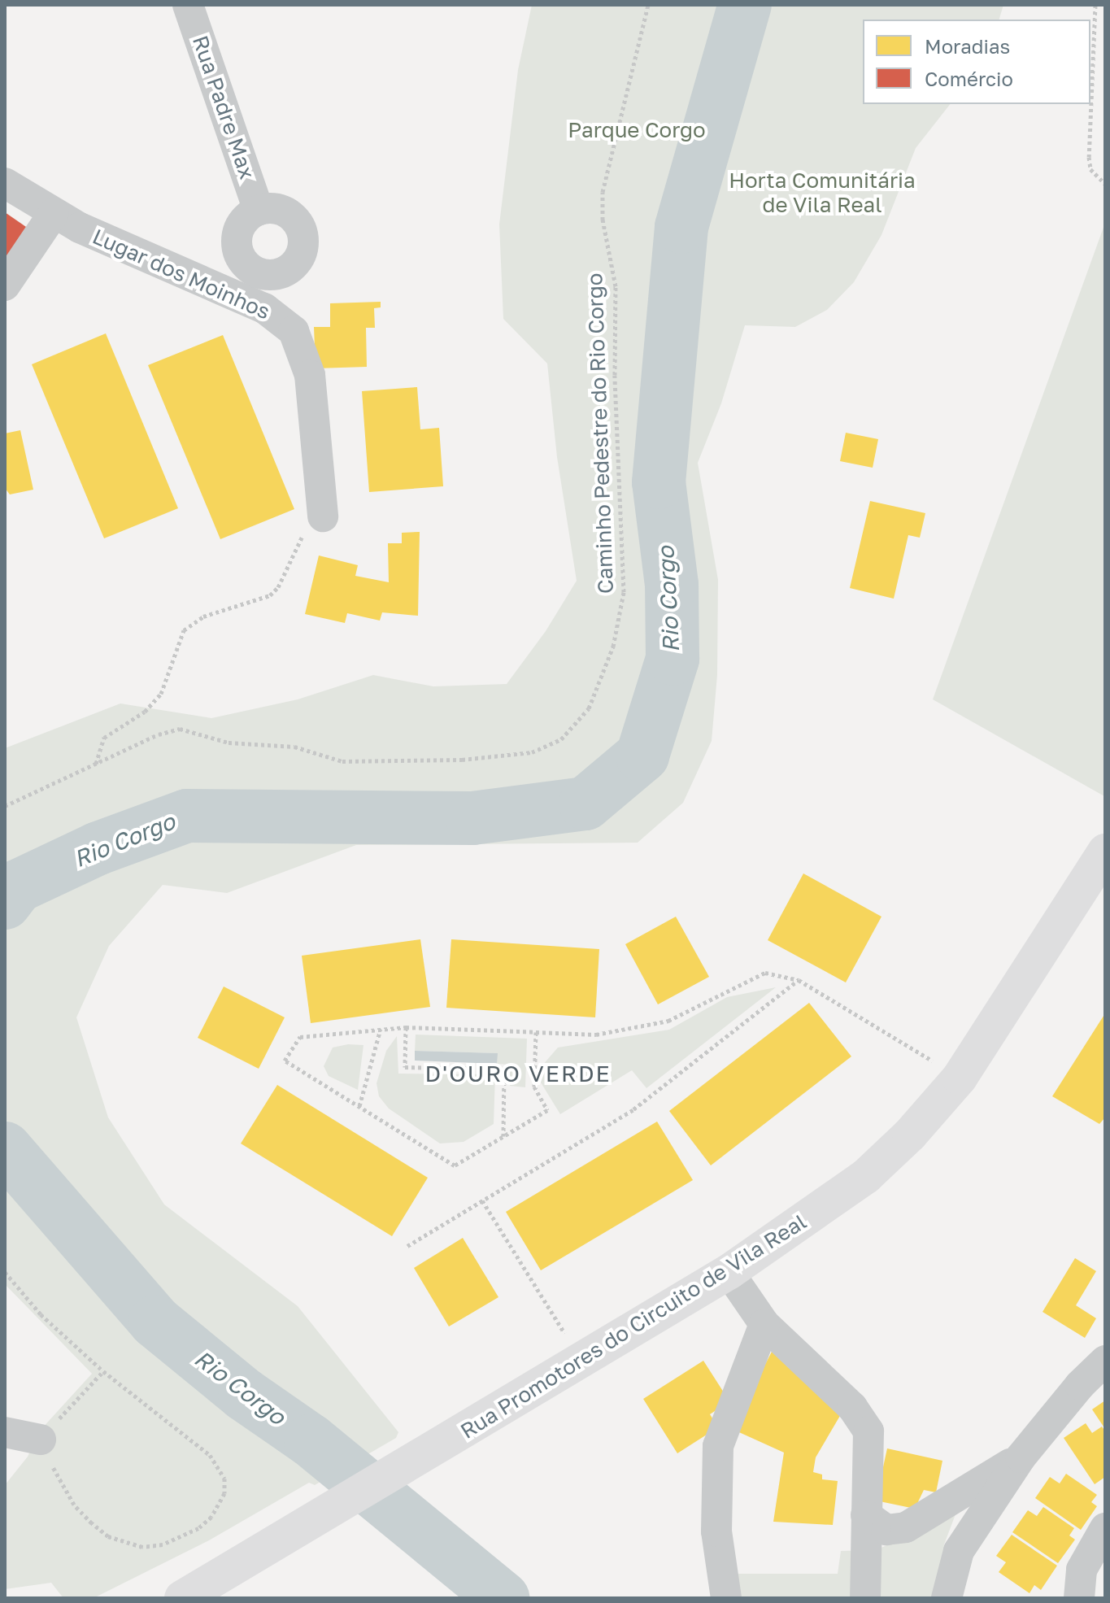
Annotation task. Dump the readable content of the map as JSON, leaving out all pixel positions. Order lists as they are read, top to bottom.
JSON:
{
  "streets": {
    "main road": ["Rua Promotores do Circuito de Vila Real"],
    "street": ["Rua Padre Max", "Lugar dos Moinhos"],
    "path": ["Caminho Pedestre do Rio Corgo"]
  },
  "districts": ["D'OURO VERDE"],
  "water": ["Rio Corgo"],
  "parks": ["Parque Corgo", "Horta Comunitária de Vila Real"],
  "legend": ["Moradias", "Comércio"]
}
